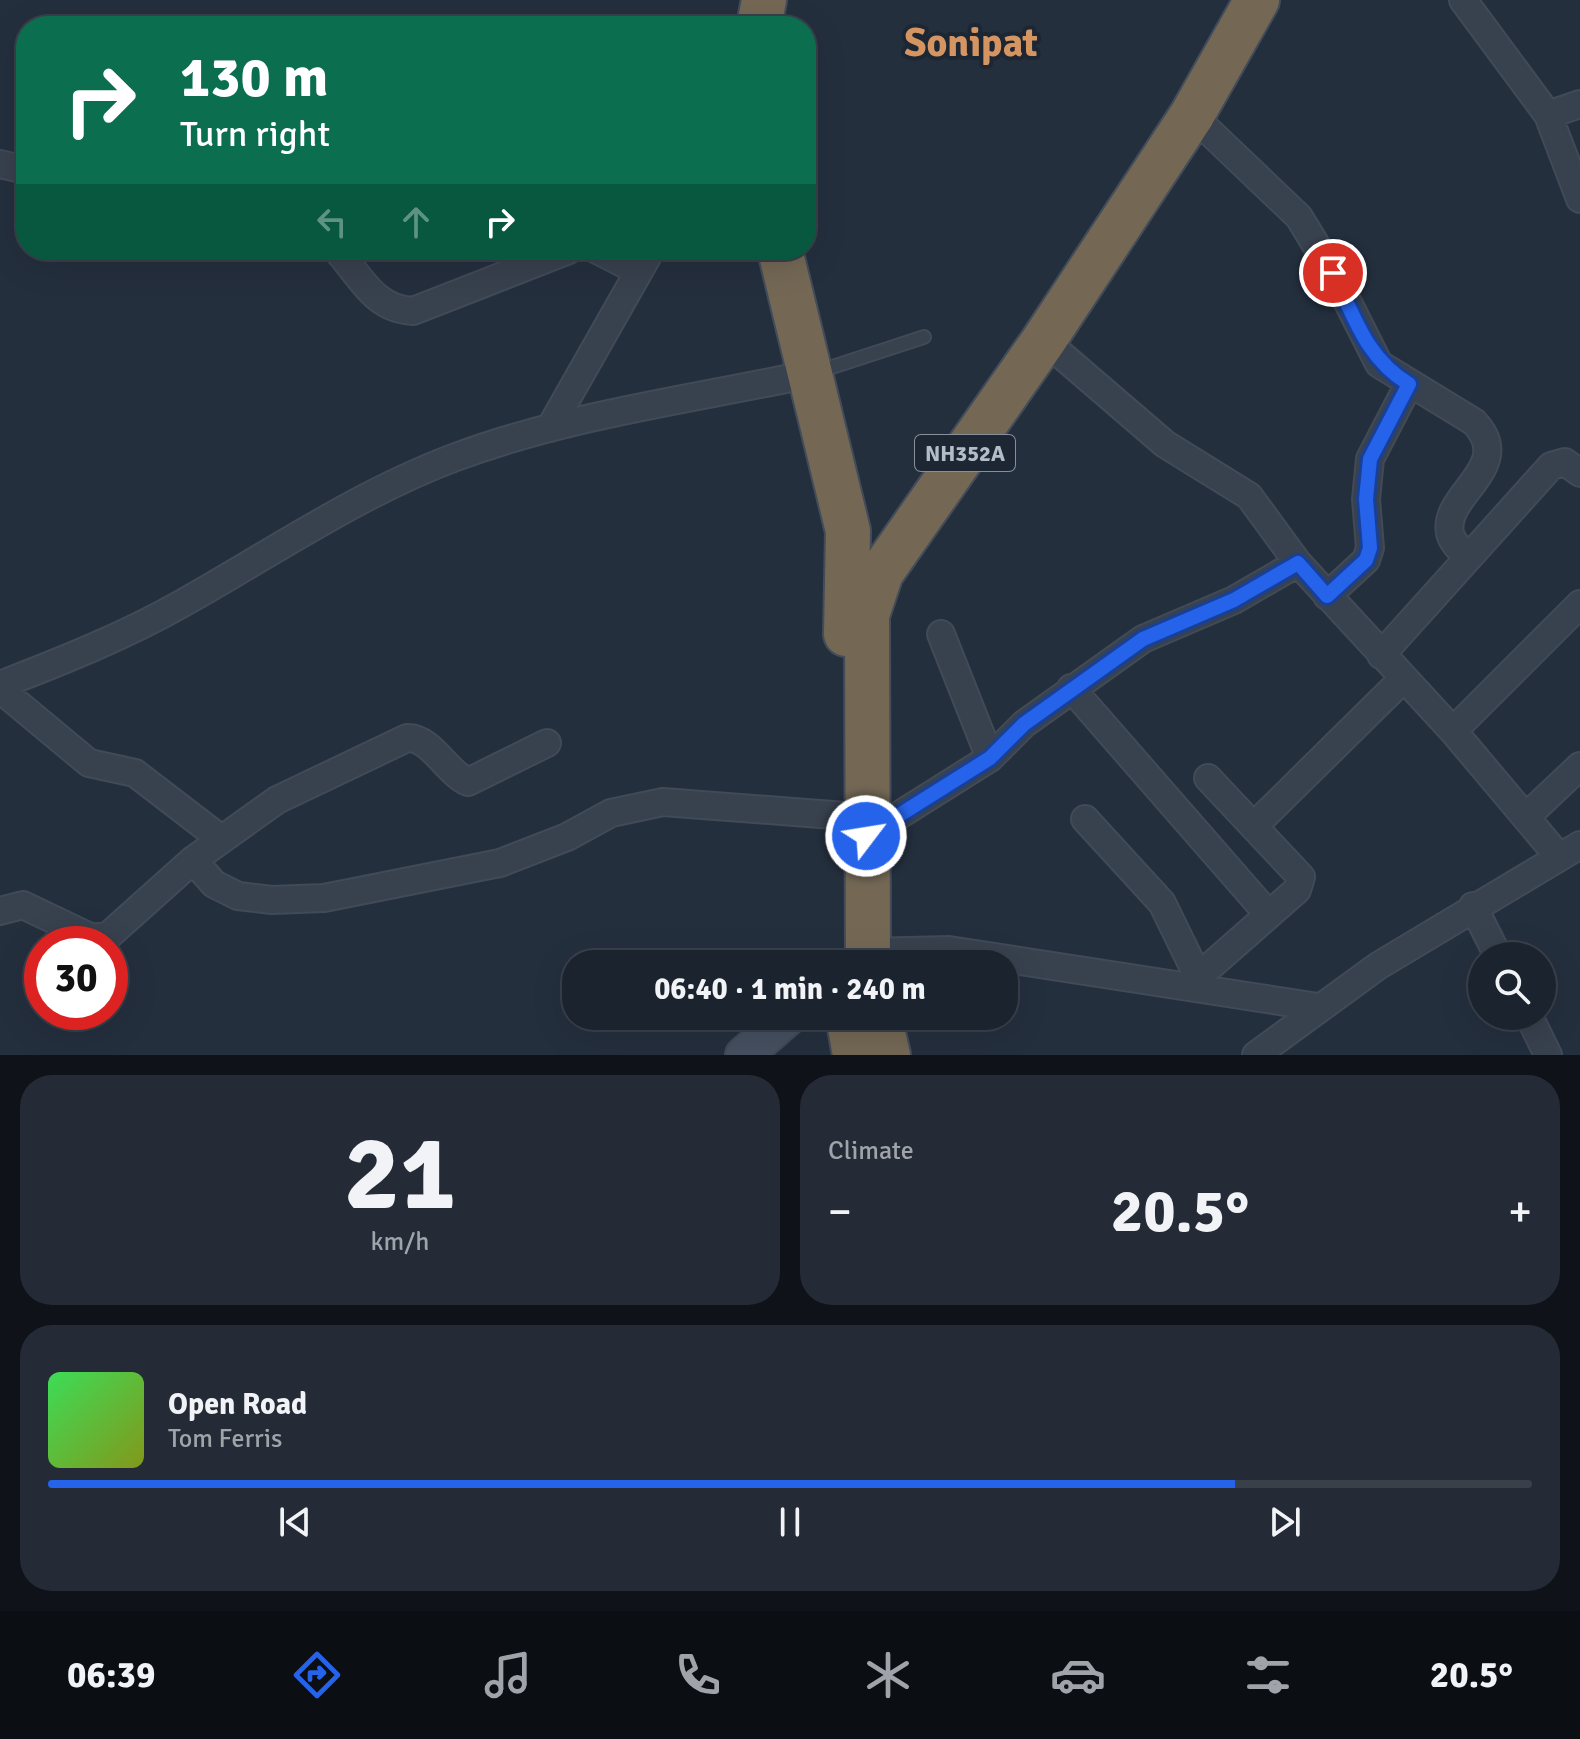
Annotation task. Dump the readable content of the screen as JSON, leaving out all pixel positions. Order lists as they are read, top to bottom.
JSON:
{
  "streets": {
    "highway": ["NH352A"]
  },
  "districts": ["Sonipat"],
  "page": {
    "turn": ["130 m", "Turn right"],
    "limit": "30",
    "trip": "06:40 · 1 min · 240 m",
    "tile": [
      ["21", "km/h"],
      "Climate"
    ],
    "heat": ["−", "20.5°", "+"],
    "song": ["Open Road", "Tom Ferris"],
    "tabs": ["06:39", "20.5°"]
  }
}
